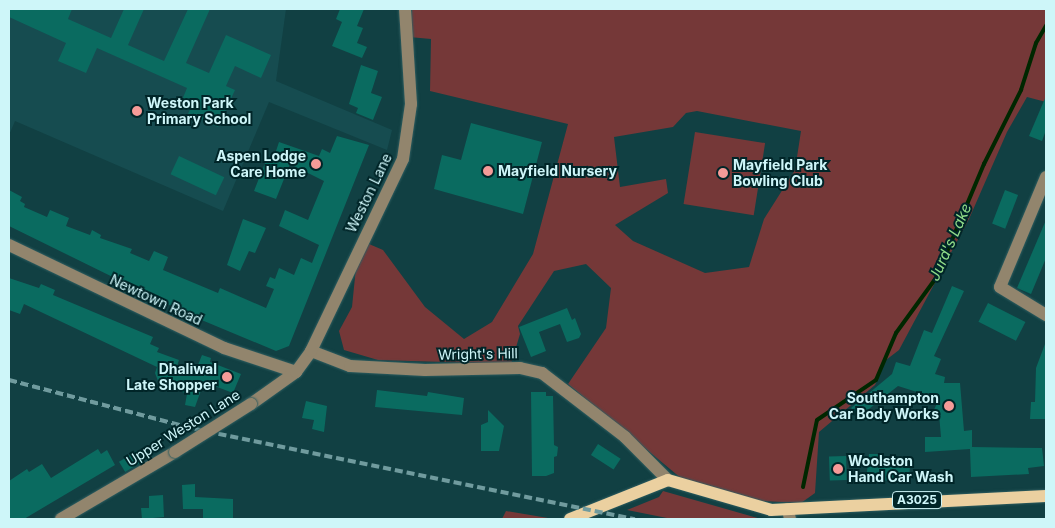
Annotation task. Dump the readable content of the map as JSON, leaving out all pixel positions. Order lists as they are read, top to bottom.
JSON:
{
  "streets": {
    "main road": ["A3025"],
    "street": [
      "Weston Lane",
      "Newtown Road",
      "Wright's Hill",
      "Upper Weston Lane"
    ]
  },
  "crossings": [
    ["Weston Lane", "Wright's Hill"],
    ["Weston Lane", "Upper Weston Lane"],
    ["Newtown Road", "Upper Weston Lane"],
    ["Wright's Hill", "Upper Weston Lane"],
    ["Wright's Hill", "A3025"]
  ],
  "water": ["Jurd's Lake"],
  "places": [
    "Weston Park Primary School",
    "Aspen Lodge Care Home",
    "Mayfield Nursery",
    "Mayfield Park Bowling Club",
    "Dhaliwal Late Shopper",
    "Southampton Car Body Works",
    "Woolston Hand Car Wash"
  ]
}
